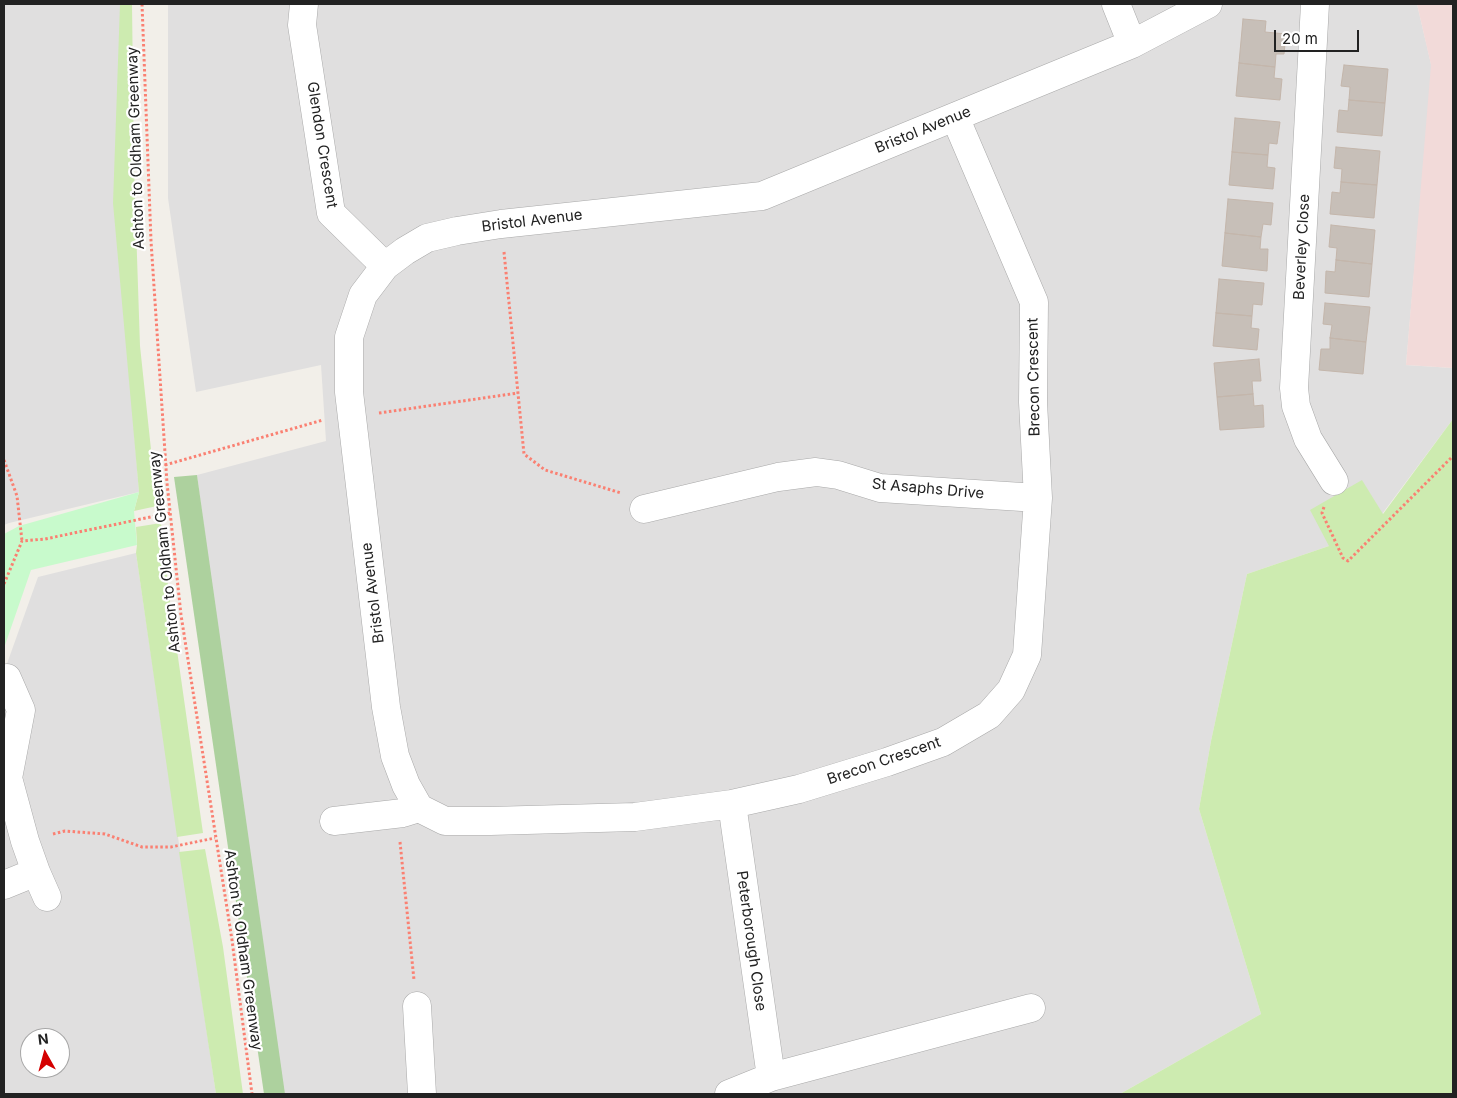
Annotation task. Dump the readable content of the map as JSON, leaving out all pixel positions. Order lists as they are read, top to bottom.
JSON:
{
  "streets": {
    "street": [
      "Bristol Avenue",
      "Glendon Crescent",
      "Beverley Close",
      "Brecon Crescent",
      "St Asaphs Drive",
      "Peterborough Close"
    ],
    "path": ["Ashton to Oldham Greenway"]
  },
  "crossings": [
    ["Bristol Avenue", "Glendon Crescent"],
    ["Bristol Avenue", "Brecon Crescent"],
    ["Brecon Crescent", "St Asaphs Drive"],
    ["Brecon Crescent", "Peterborough Close"]
  ],
  "scale_bar": "20 m",
  "north": "top"
}
